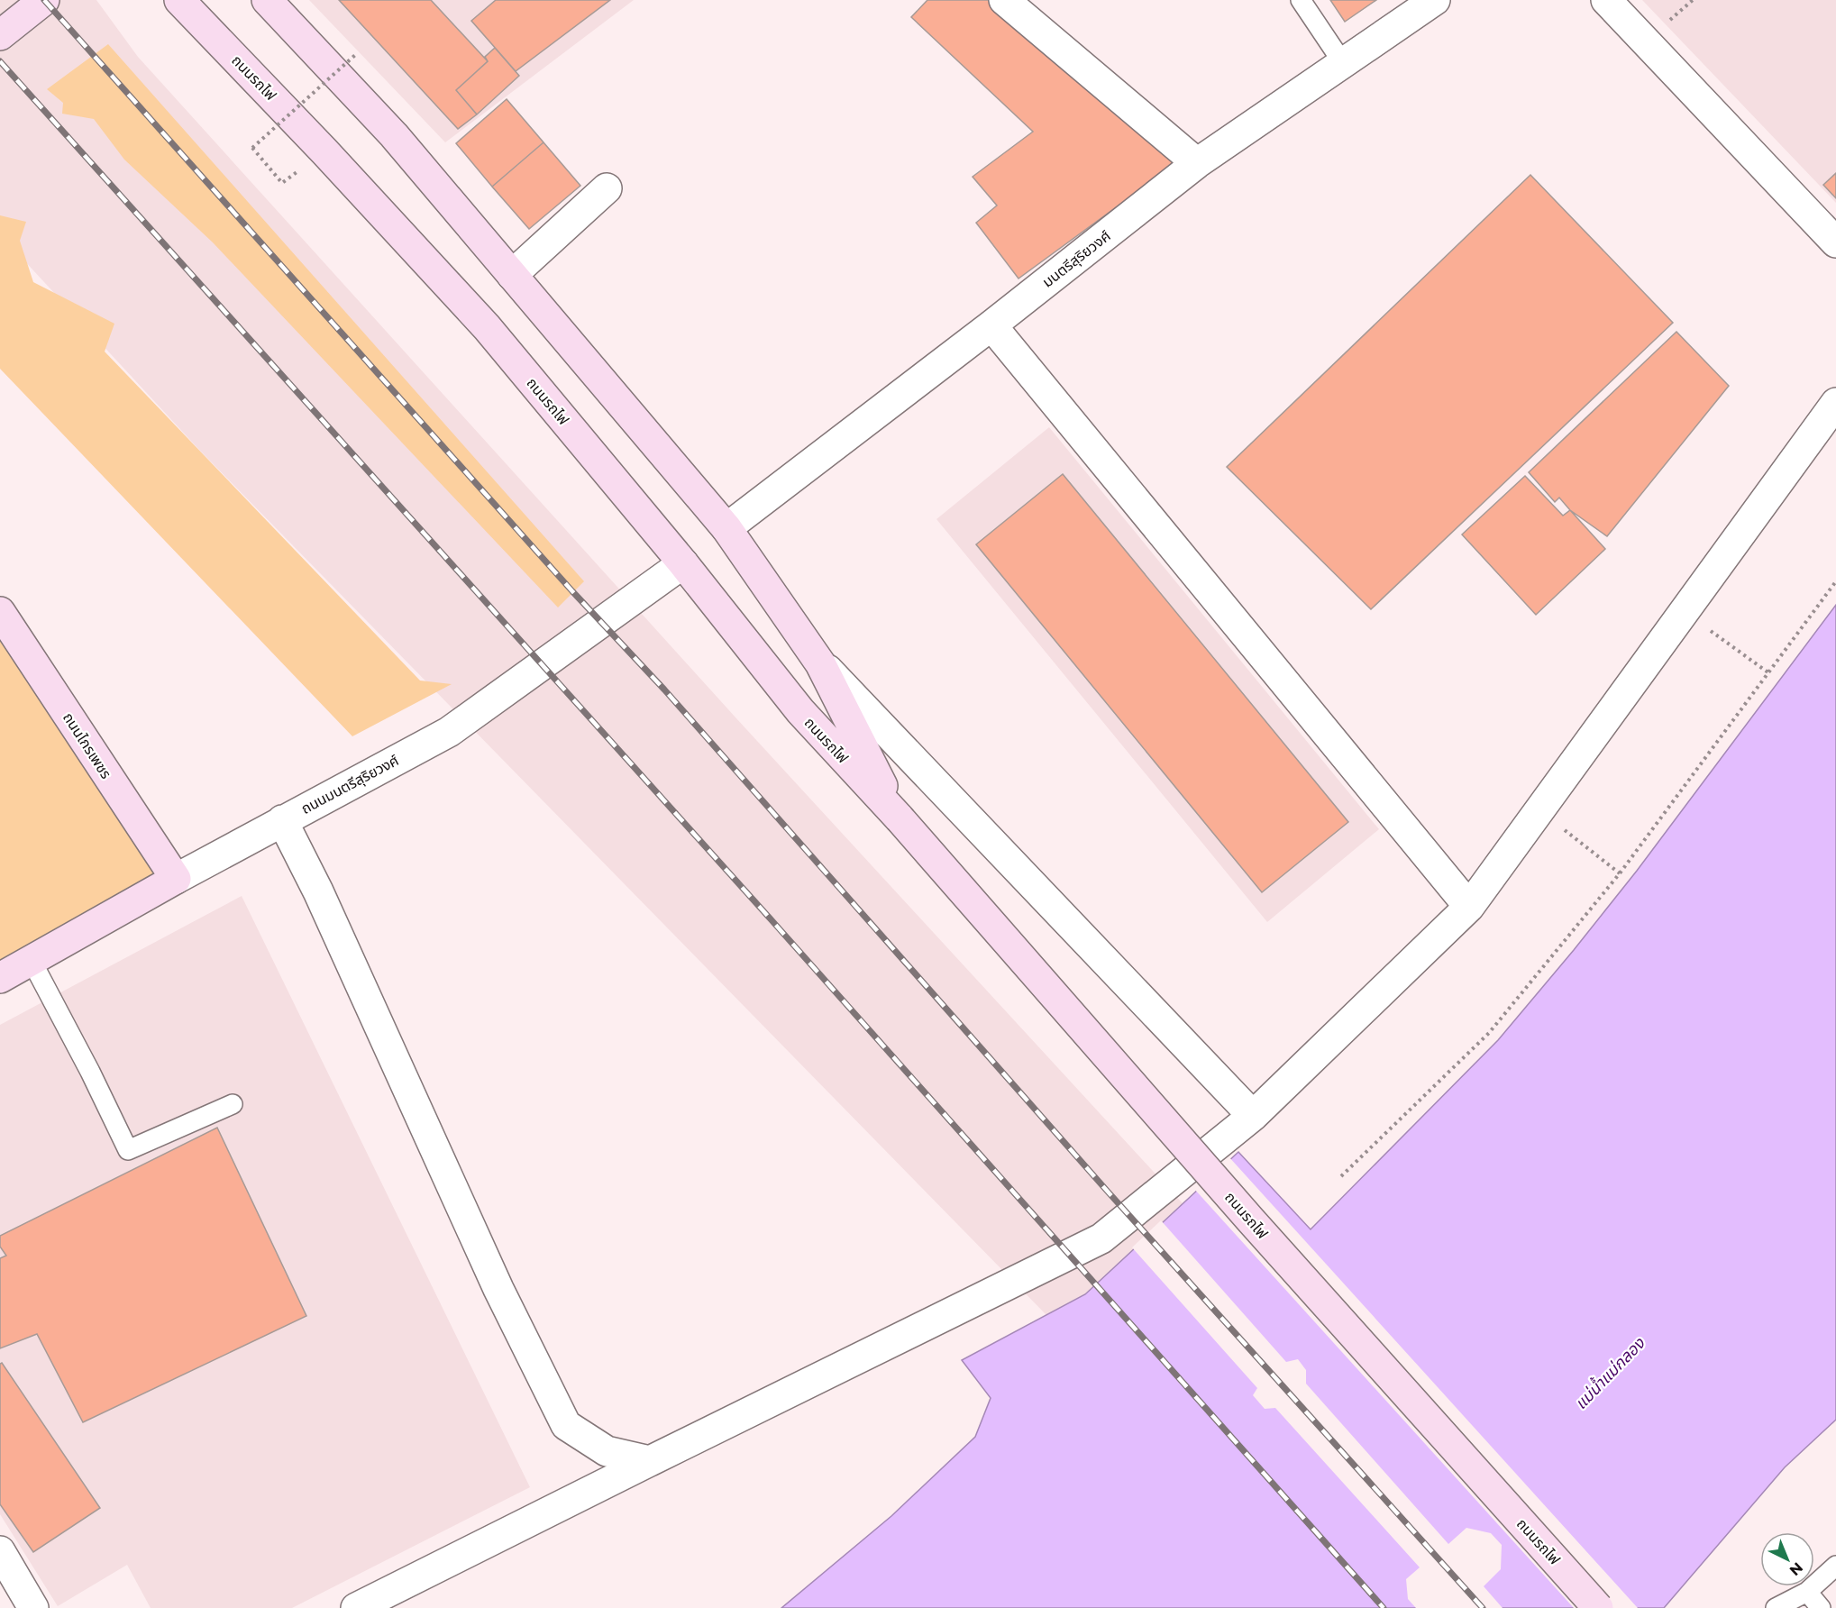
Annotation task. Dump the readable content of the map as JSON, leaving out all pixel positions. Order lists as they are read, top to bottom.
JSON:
{
  "streets": {
    "main road": ["ถนนรถไฟ", "ถนนไกรเพชร", "ถนนมนตรีสุริยวงศ์"],
    "street": ["มนตรีสุริยวงศ์"]
  },
  "crossings": [
    ["ถนนรถไฟ", "มนตรีสุริยวงศ์"],
    ["ถนนรถไฟ", "ถนนมนตรีสุริยวงศ์"],
    ["ถนนไกรเพชร", "ถนนมนตรีสุริยวงศ์"]
  ],
  "water": ["แม่น้ำแม่กลอง"],
  "north": "bottom right"
}
